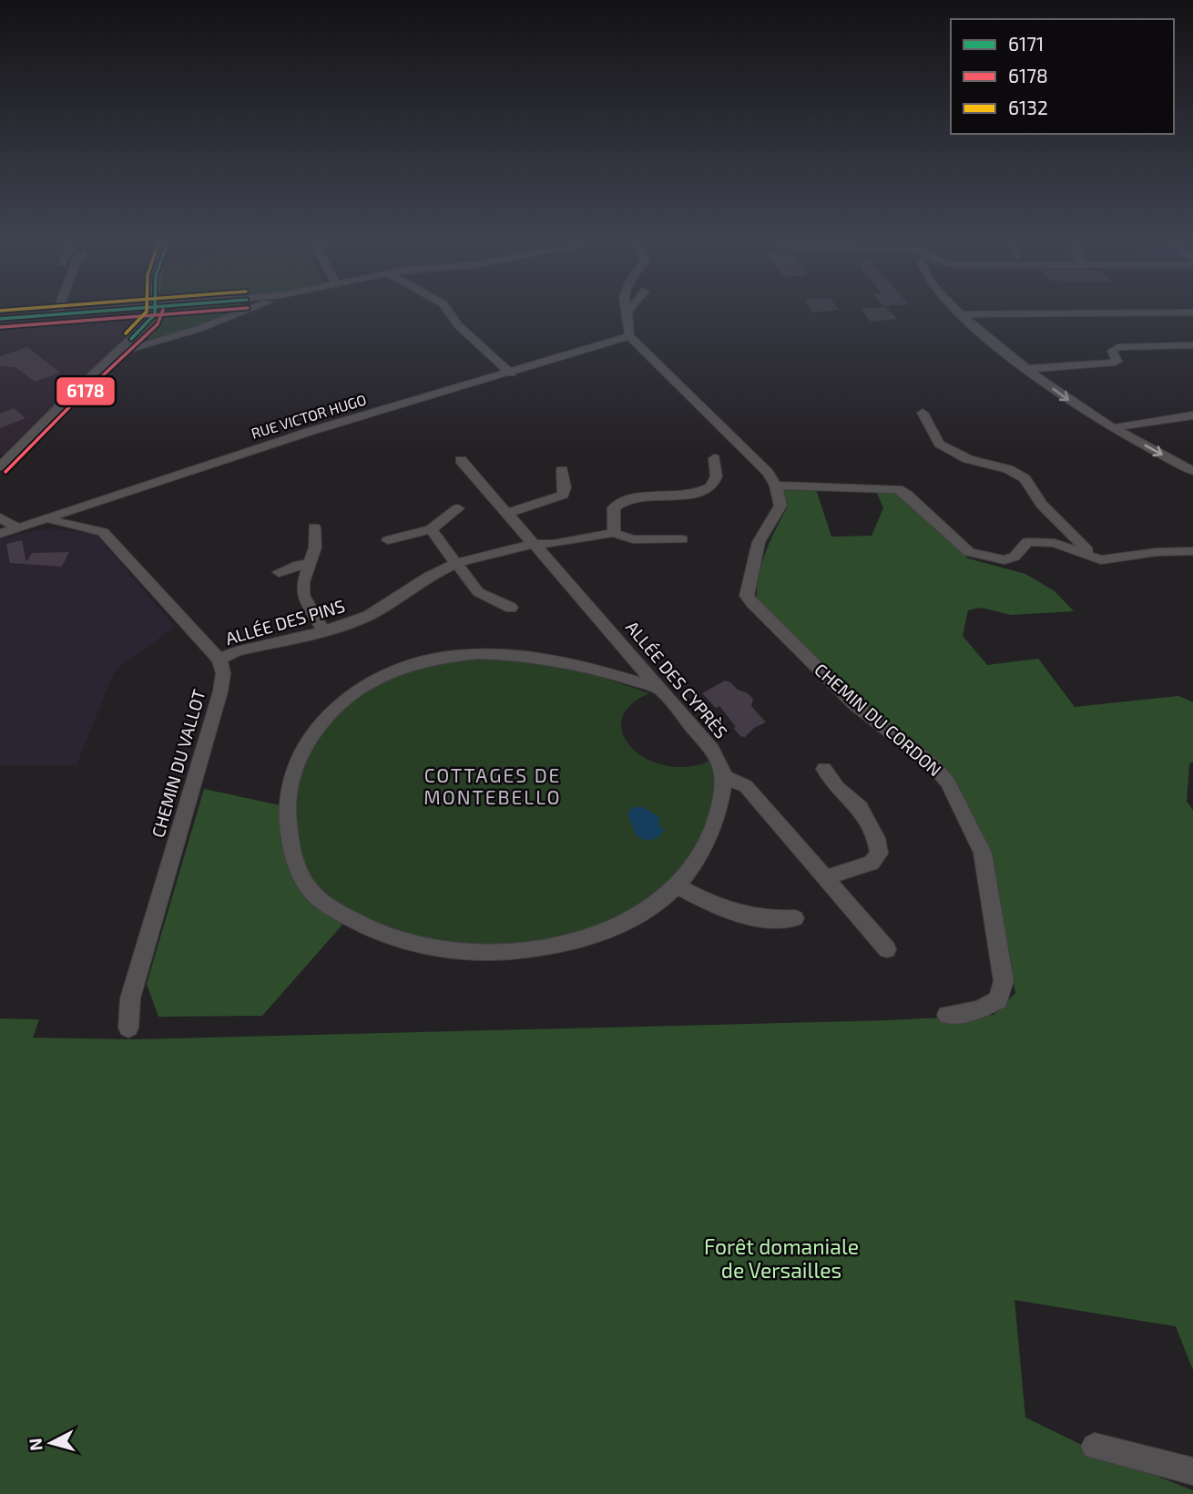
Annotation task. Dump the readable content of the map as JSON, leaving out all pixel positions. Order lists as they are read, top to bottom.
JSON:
{
  "streets": {
    "street": [
      "RUE VICTOR HUGO",
      "ALLÉE DES PINS",
      "ALLÉE DES CYPRÈS",
      "CHEMIN DU CORDON",
      "CHEMIN DU VALLOT"
    ]
  },
  "crossings": [
    ["ALLÉE DES PINS", "ALLÉE DES CYPRÈS"],
    ["ALLÉE DES PINS", "CHEMIN DU VALLOT"]
  ],
  "districts": ["COTTAGES DE MONTEBELLO"],
  "parks": ["Forêt domaniale de Versailles"],
  "lines": ["transit line 6171", "transit line 6178", "transit line 6132"],
  "legend": ["6171", "6178", "6132"],
  "north": "left"
}
